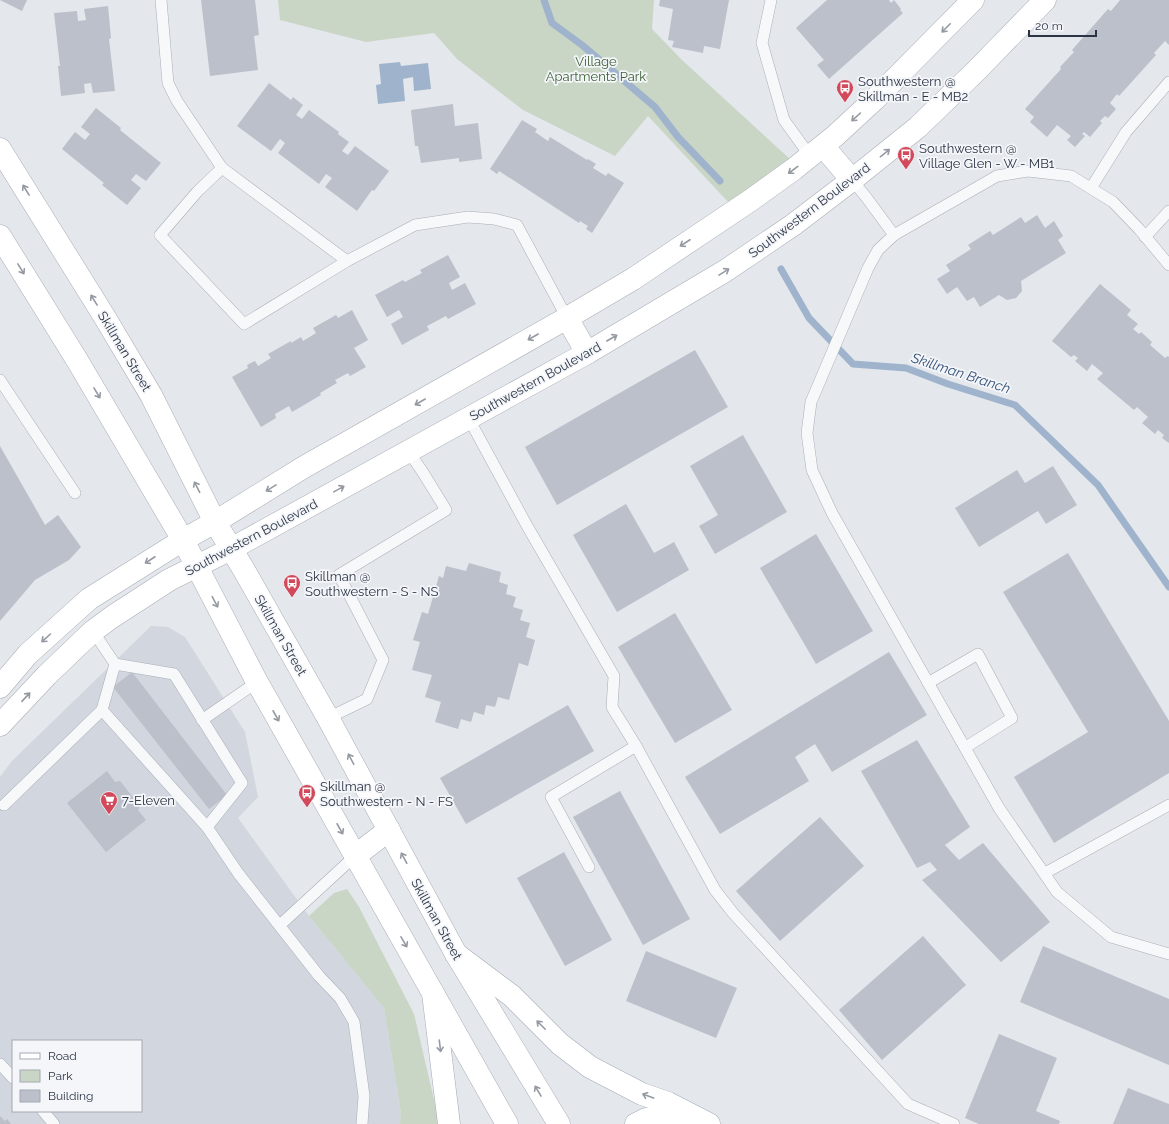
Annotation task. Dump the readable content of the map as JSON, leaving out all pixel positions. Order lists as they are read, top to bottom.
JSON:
{
  "streets": {
    "main road": ["Southwestern Boulevard", "Skillman Street"]
  },
  "crossings": [
    ["Southwestern Boulevard", "Skillman Street"]
  ],
  "water": ["Skillman Branch"],
  "parks": ["Village Apartments Park"],
  "places": {
    "bus stop": [
      "Southwestern @ Skillman - E - MB2",
      "Southwestern @ Village Glen - W - MB1",
      "Skillman @ Southwestern - S - NS",
      "Skillman @ Southwestern - N - FS"
    ],
    "supermarket": ["7-Eleven"]
  },
  "legend": ["Road", "Park", "Building"],
  "scale_bar": "20 m"
}
